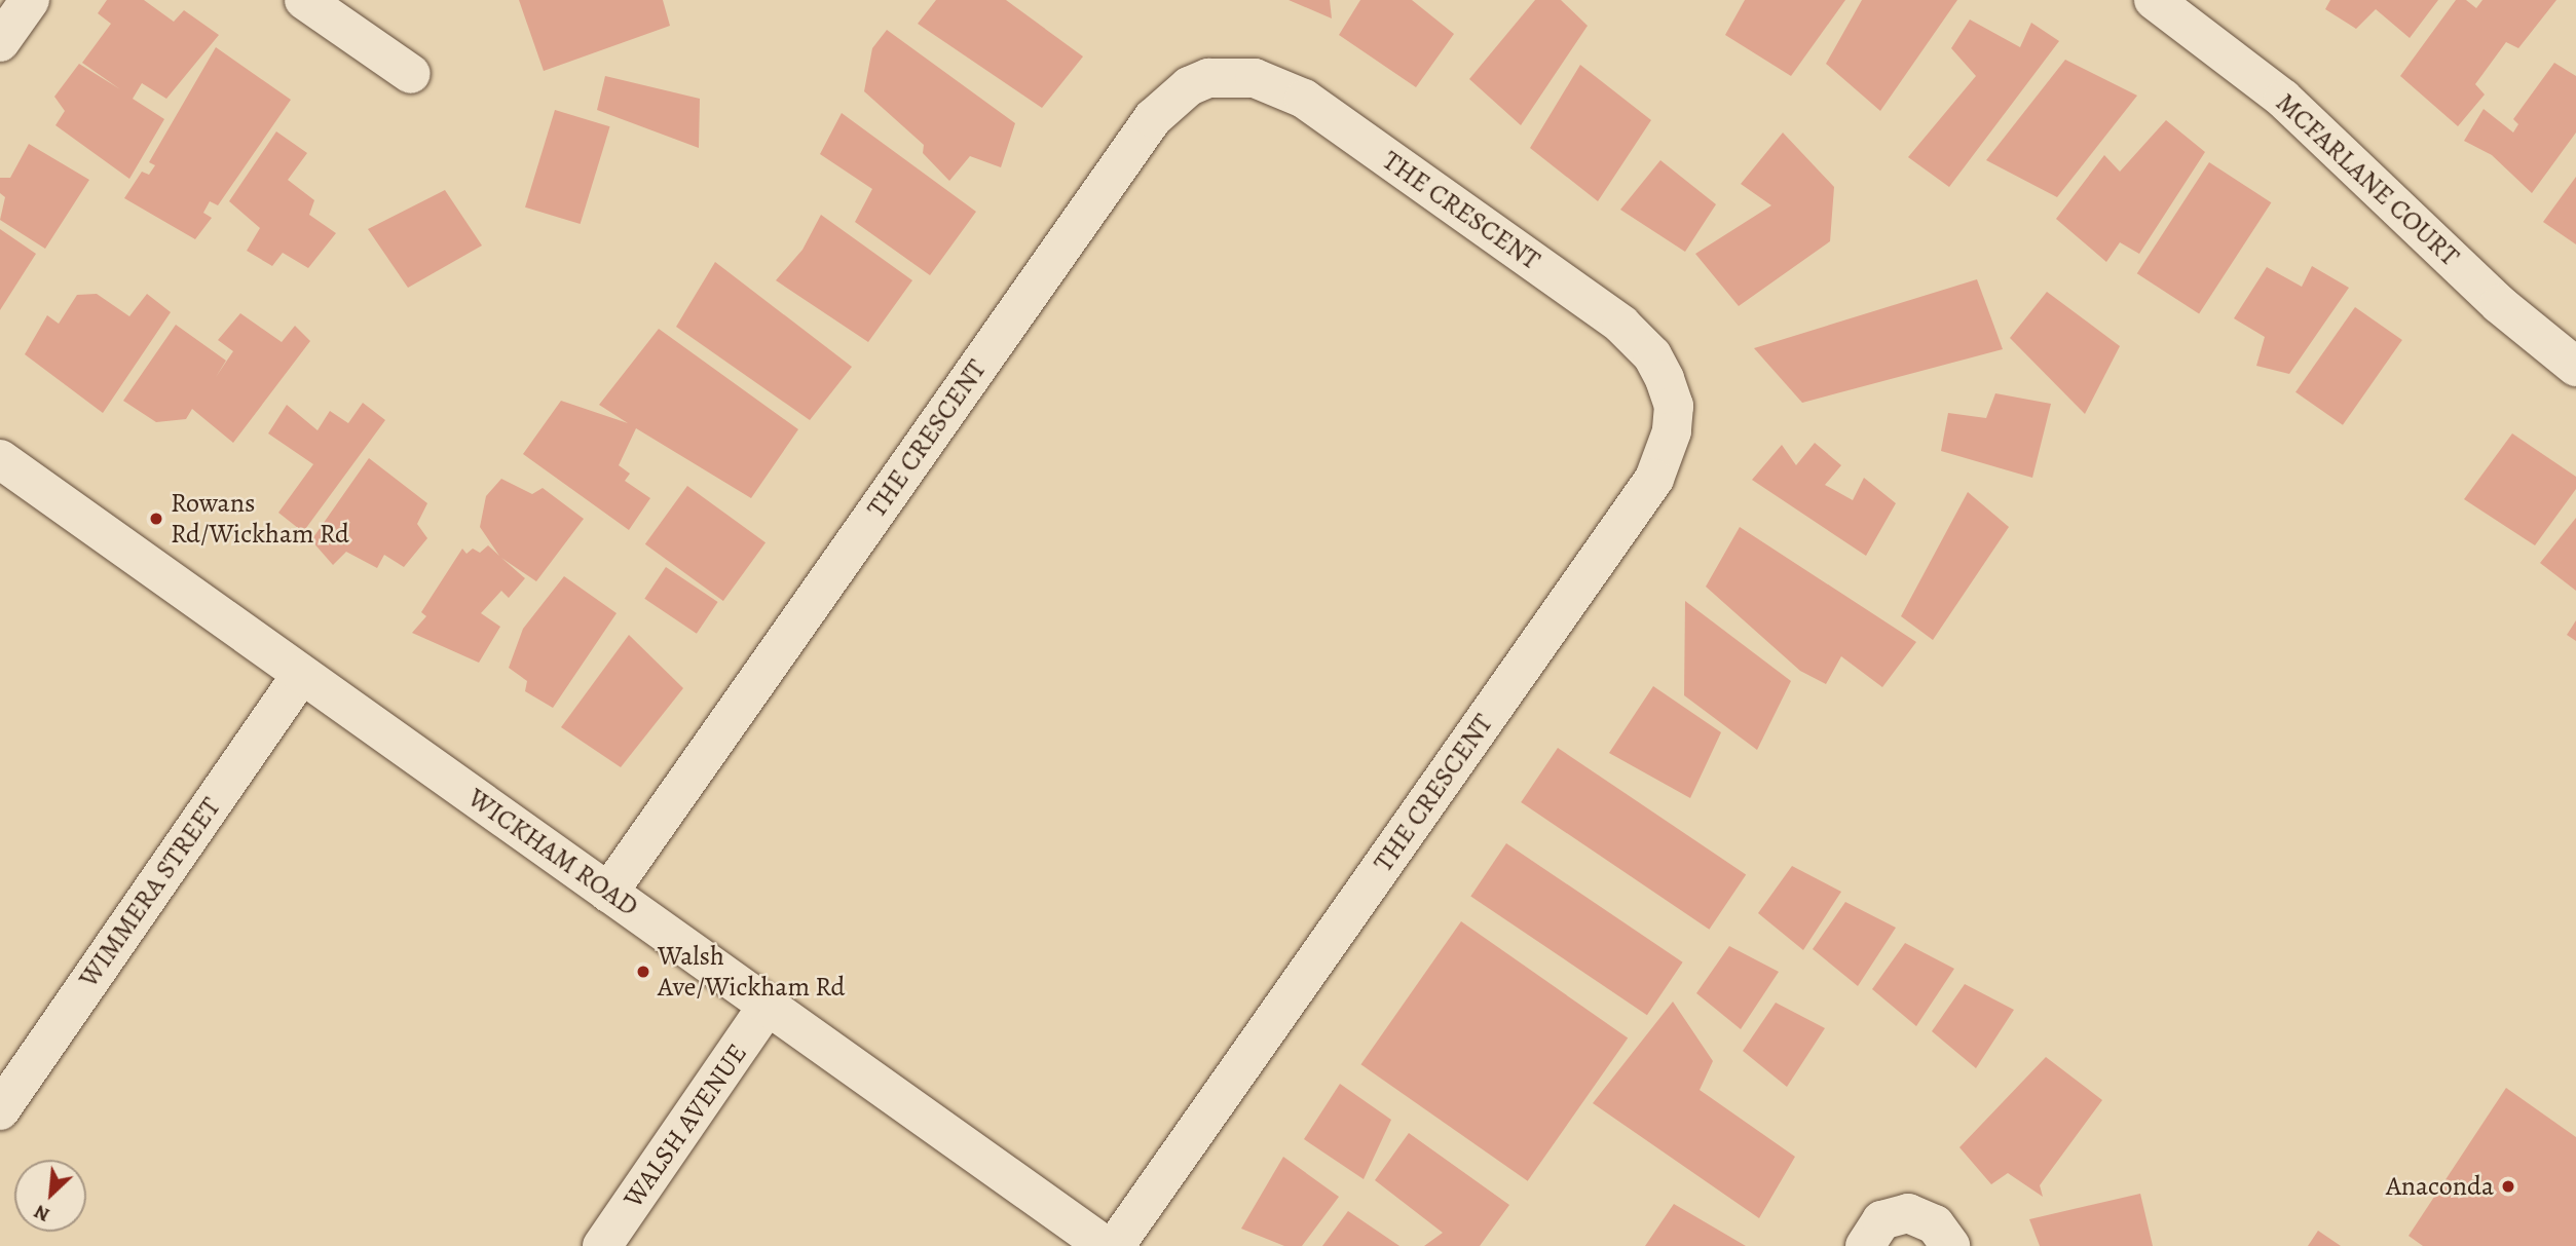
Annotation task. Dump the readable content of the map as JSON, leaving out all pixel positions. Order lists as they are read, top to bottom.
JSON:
{
  "streets": {
    "street": [
      "MCFARLANE COURT",
      "THE CRESCENT",
      "WICKHAM ROAD",
      "WIMMERA STREET",
      "WALSH AVENUE"
    ]
  },
  "crossings": [
    ["THE CRESCENT", "WICKHAM ROAD"],
    ["WICKHAM ROAD", "WIMMERA STREET"],
    ["WICKHAM ROAD", "WALSH AVENUE"]
  ],
  "places": ["Rowans Rd/Wickham Rd", "Walsh Ave/Wickham Rd", "Anaconda"],
  "north": "bottom left"
}
